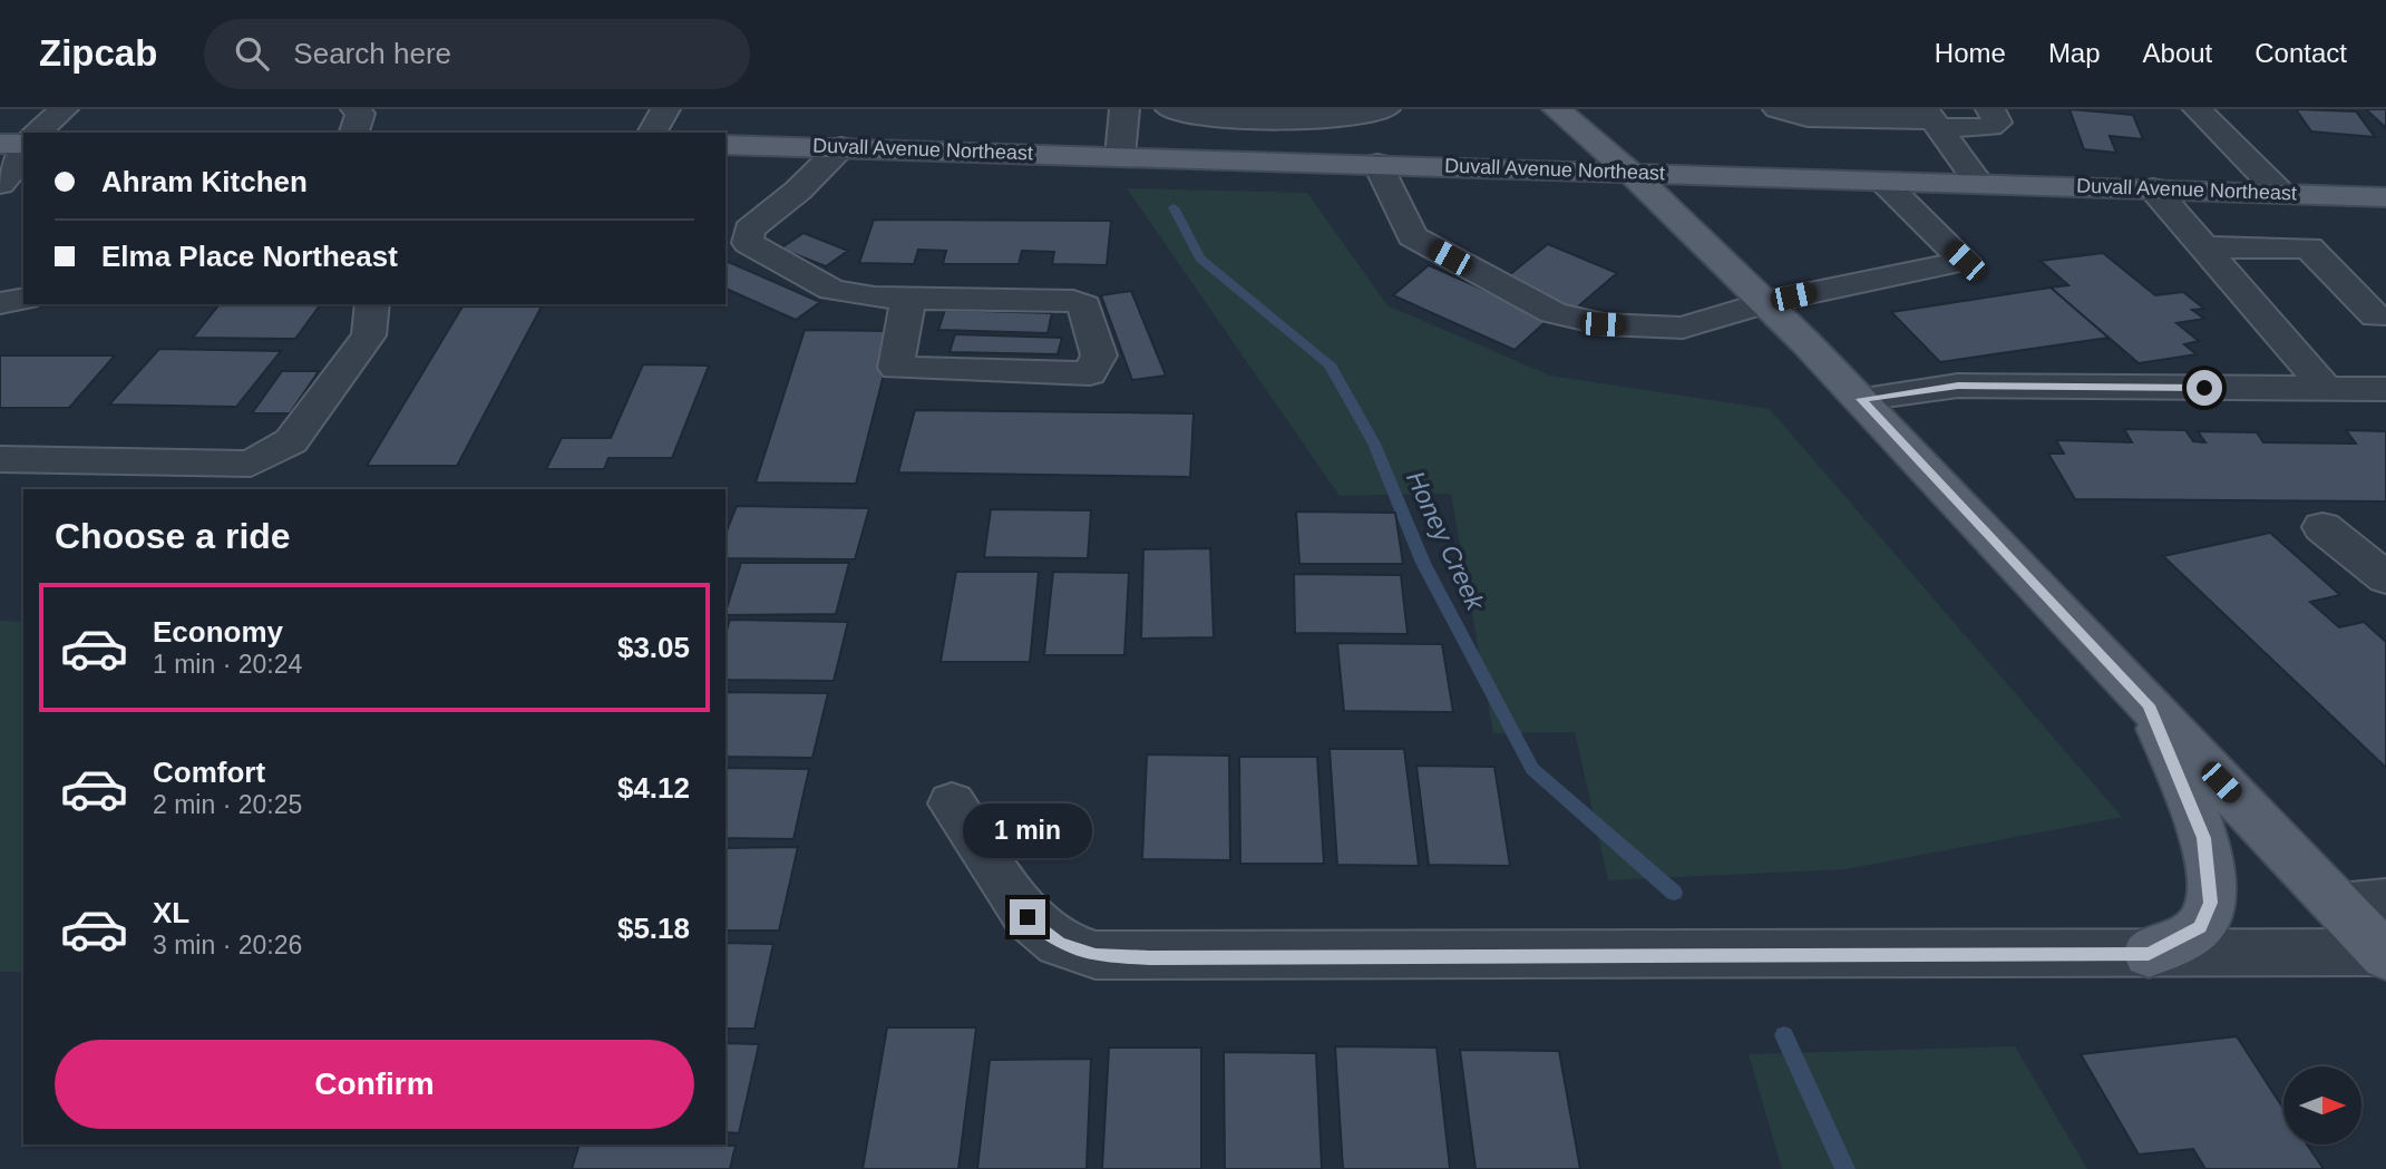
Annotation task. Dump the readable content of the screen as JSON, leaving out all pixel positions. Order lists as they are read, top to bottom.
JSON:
{
  "streets": {
    "main road": ["Duvall Avenue Northeast"]
  },
  "water": ["Honey Creek"],
  "north": "right",
  "page": {
    "header": "Zipcab",
    "search": "Search here",
    "nav": [
      "Home",
      "Map",
      "About",
      "Contact"
    ],
    "banner": ["Ahram Kitchen", "Elma Place Northeast"],
    "heading": "Choose a ride",
    "list": [
      {
        "name": "Economy",
        "note": "1 min · 20:24",
        "value": "$3.05"
      },
      {
        "name": "Comfort",
        "note": "2 min · 20:25",
        "value": "$4.12"
      },
      {
        "name": "XL",
        "note": "3 min · 20:26",
        "value": "$5.18"
      }
    ],
    "bubble": "1 min",
    "buttons": "Confirm"
  }
}
